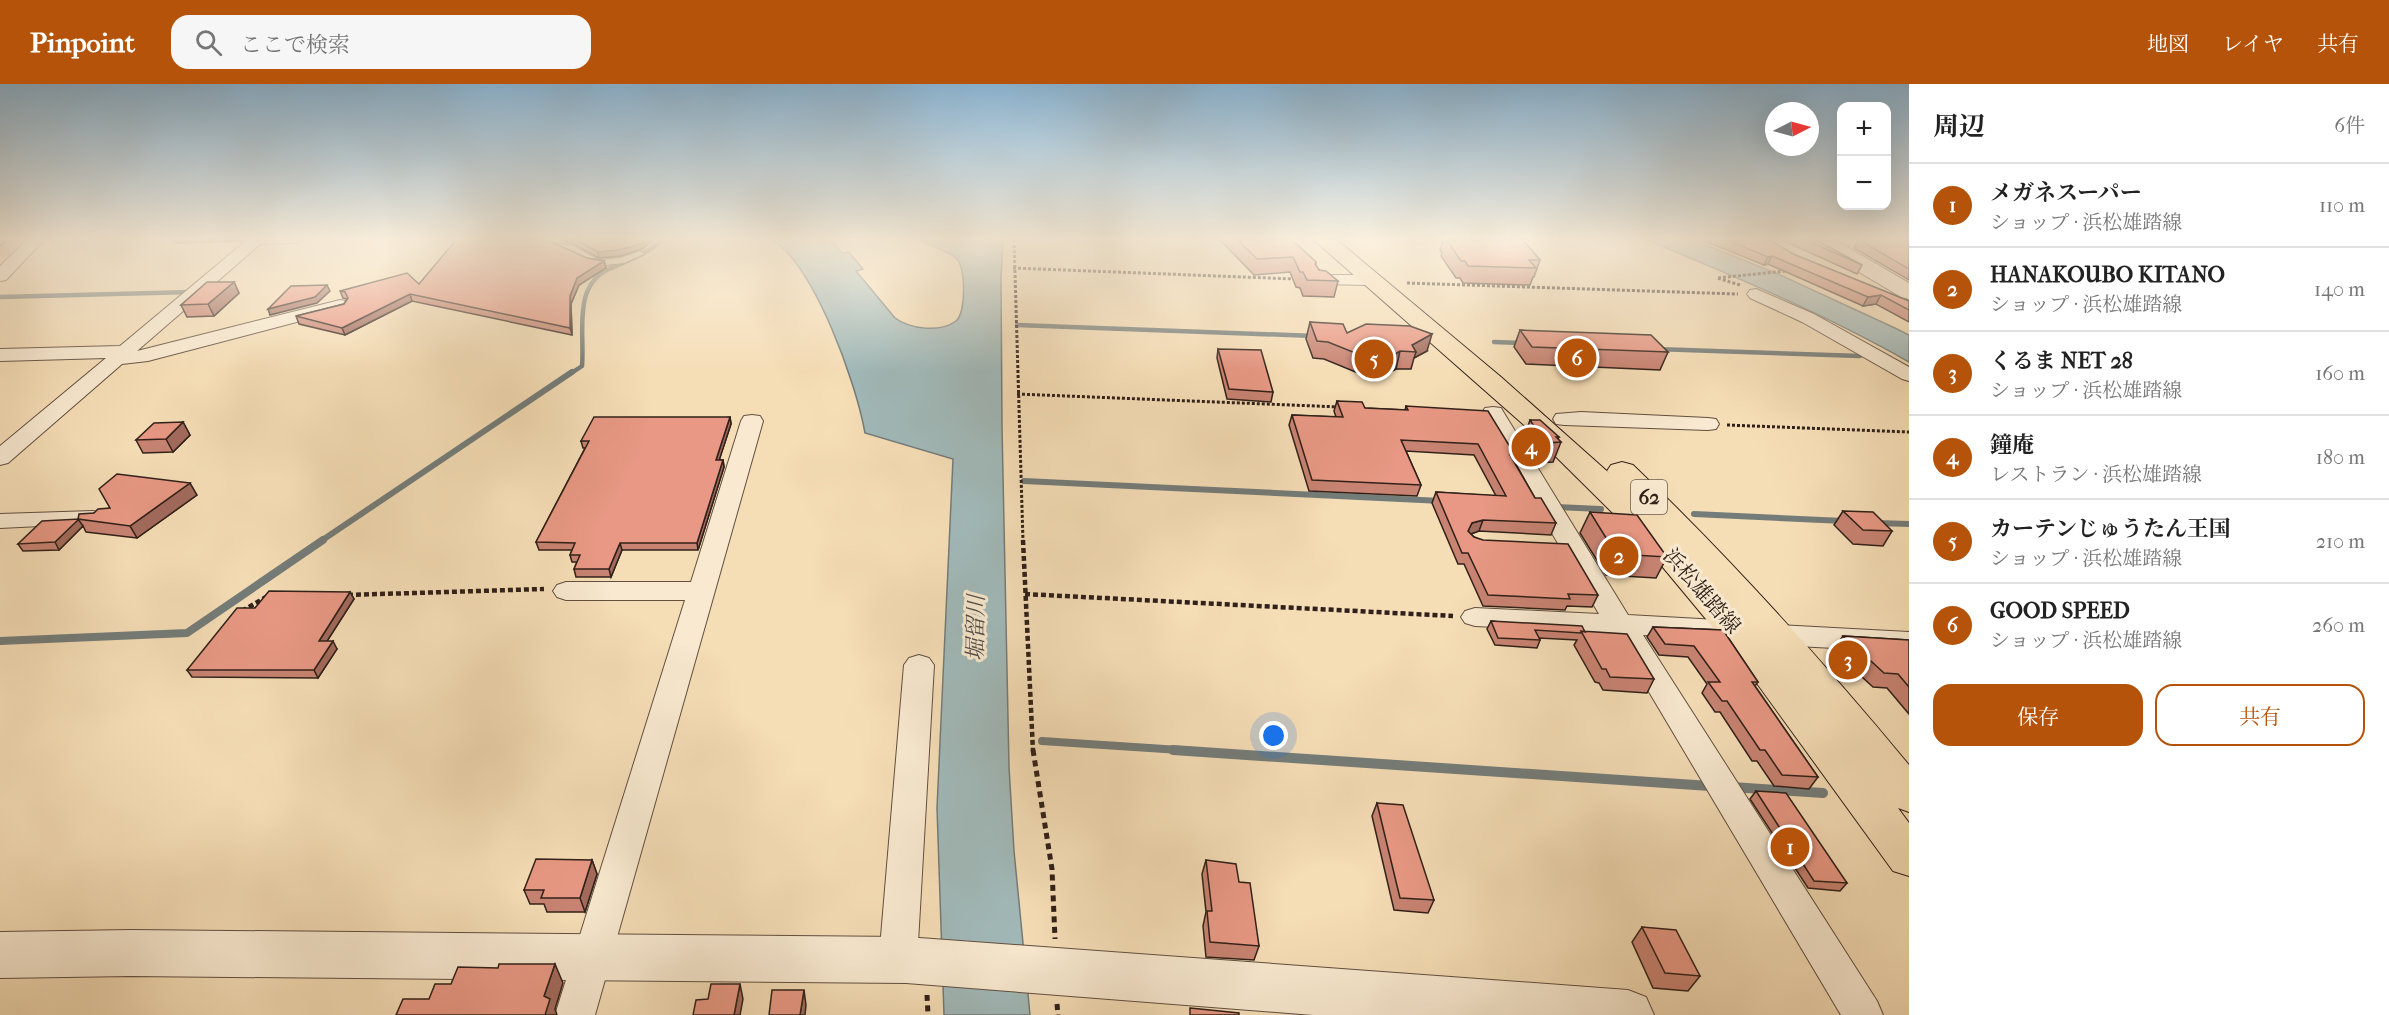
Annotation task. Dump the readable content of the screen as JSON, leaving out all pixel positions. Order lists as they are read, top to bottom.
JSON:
{
  "streets": {
    "main road": ["62", "浜松雄踏線"]
  },
  "water": ["堀留川"],
  "north": "right",
  "page": {
    "header": "Pinpoint",
    "search": "ここで検索",
    "nav": ["地図", "レイヤ", "共有"],
    "heading": ["周辺", "6件"],
    "map_buttons": ["+", "−"],
    "list": [
      {
        "mark": "1",
        "name": "メガネスーパー",
        "note": "ショップ · 浜松雄踏線",
        "value": "110 m"
      },
      {
        "mark": "2",
        "name": "HANAKOUBO KITANO",
        "note": "ショップ · 浜松雄踏線",
        "value": "140 m"
      },
      {
        "mark": "3",
        "name": "くるま NET 28",
        "note": "ショップ · 浜松雄踏線",
        "value": "160 m"
      },
      {
        "mark": "4",
        "name": "鐘庵",
        "note": "レストラン · 浜松雄踏線",
        "value": "180 m"
      },
      {
        "mark": "5",
        "name": "カーテンじゅうたん王国",
        "note": "ショップ · 浜松雄踏線",
        "value": "210 m"
      },
      {
        "mark": "6",
        "name": "GOOD SPEED",
        "note": "ショップ · 浜松雄踏線",
        "value": "260 m"
      }
    ],
    "pins": [
      "6",
      "5",
      "4",
      "2",
      "3",
      "1"
    ],
    "buttons": ["保存", "共有"]
  }
}
